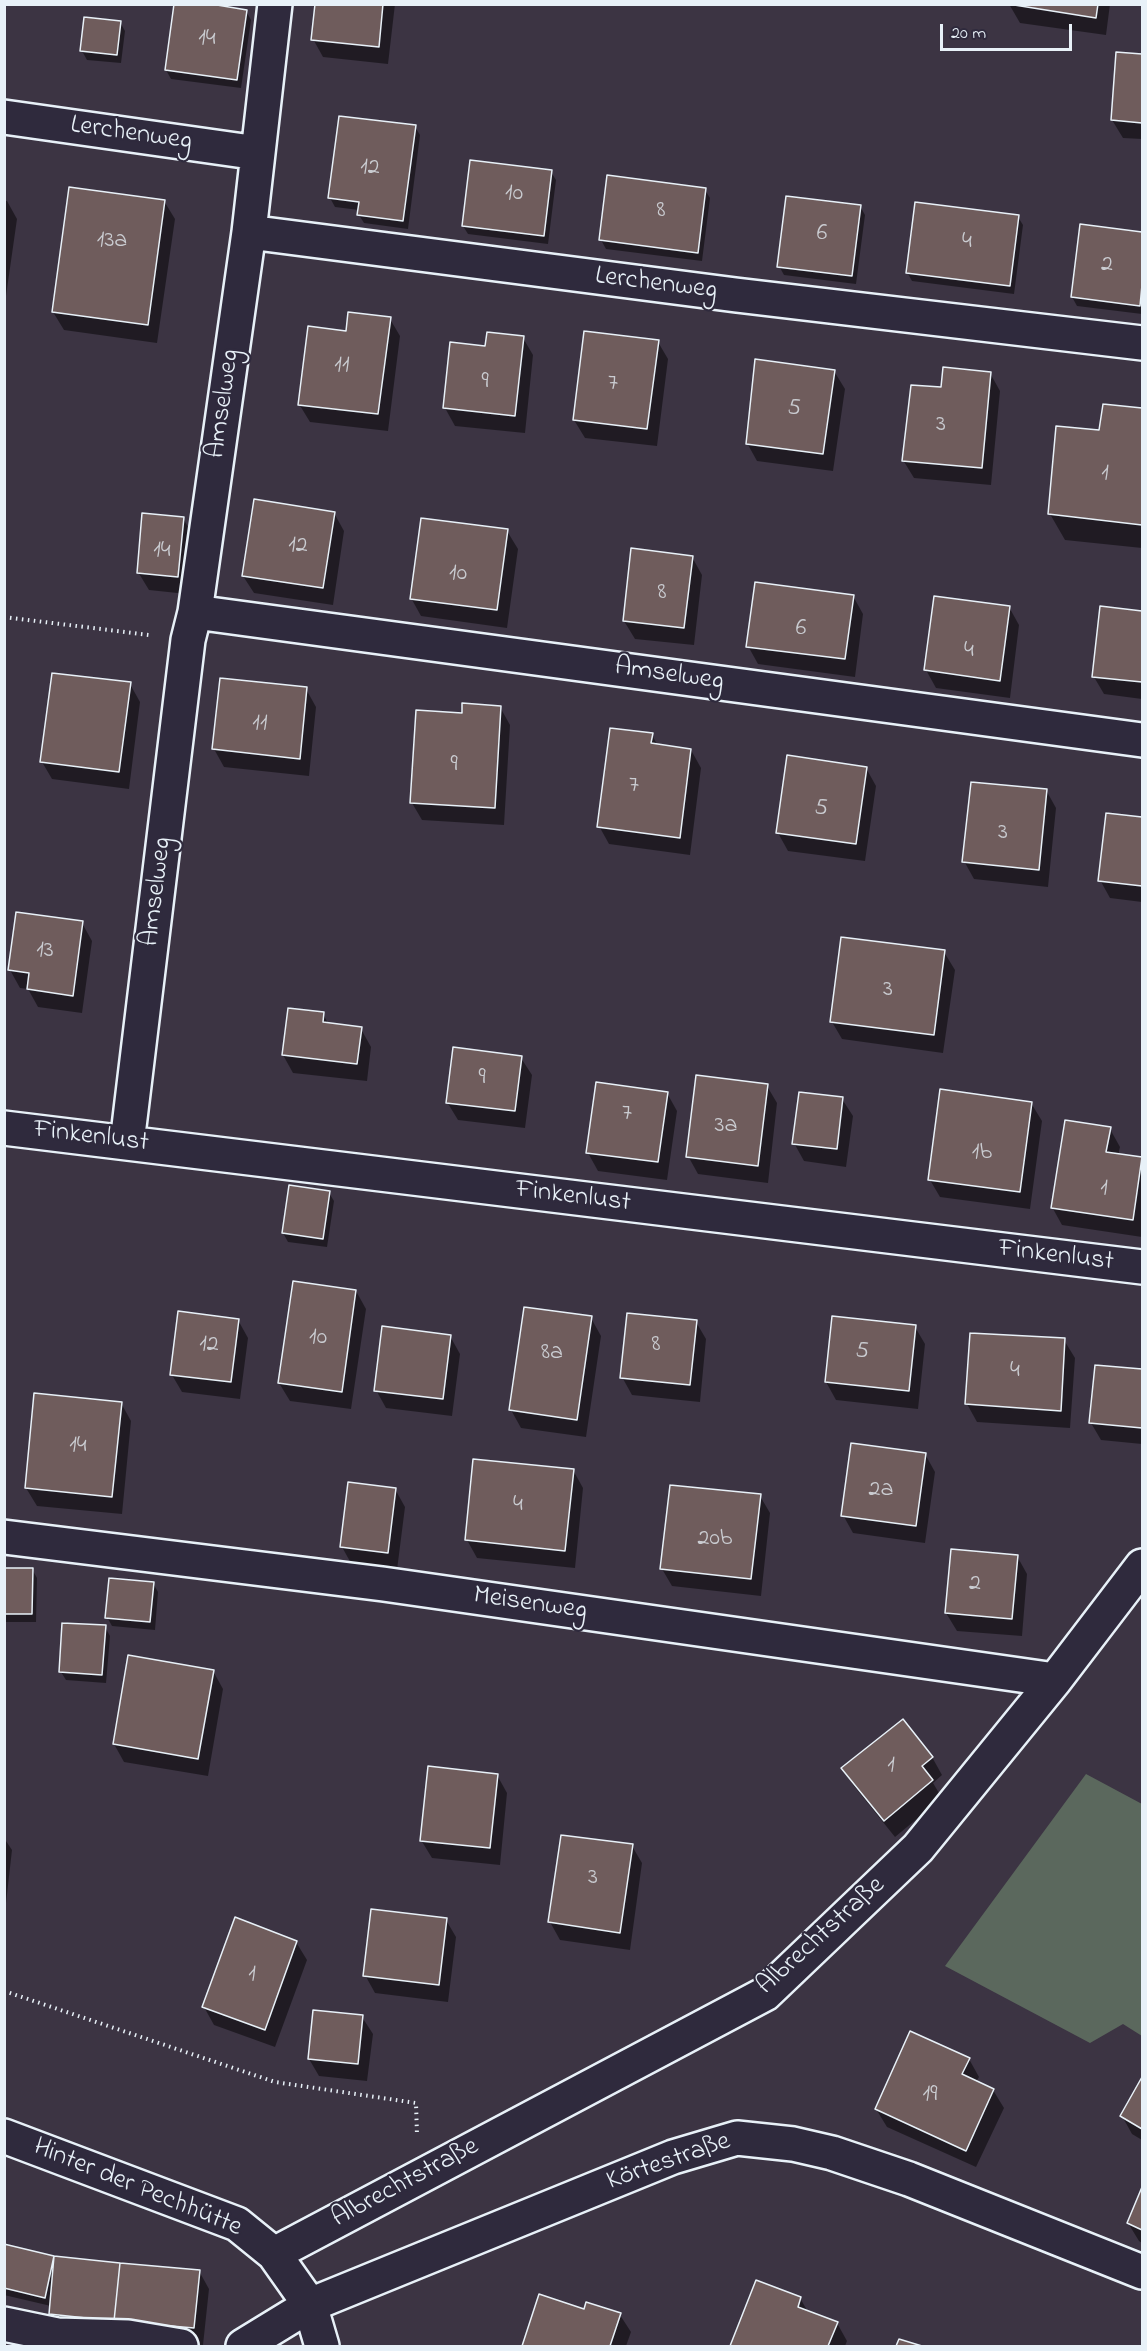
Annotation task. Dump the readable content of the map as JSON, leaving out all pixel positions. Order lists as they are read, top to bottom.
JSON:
{
  "streets": {
    "street": [
      "Lerchenweg",
      "Amselweg",
      "Finkenlust",
      "Meisenweg",
      "Albrechtstraße",
      "Körtestraße",
      "Hinter der Pechhütte"
    ]
  },
  "crossings": [
    ["Lerchenweg", "Amselweg"],
    ["Amselweg", "Finkenlust"],
    ["Meisenweg", "Albrechtstraße"],
    ["Albrechtstraße", "Hinter der Pechhütte"],
    ["Körtestraße", "Hinter der Pechhütte"]
  ],
  "house_numbers": [
    "14",
    "12",
    "10",
    "8",
    "6",
    "13a",
    "4",
    "2",
    "11",
    "9",
    "7",
    "5",
    "3",
    "1",
    "12",
    "14",
    "10",
    "8",
    "6",
    "4",
    "11",
    "9",
    "7",
    "5",
    "3",
    "13",
    "3",
    "9",
    "7",
    "3a",
    "1b",
    "1",
    "10",
    "12",
    "8",
    "5",
    "8a",
    "4",
    "14",
    "2a",
    "4",
    "20b",
    "2",
    "1",
    "3",
    "1",
    "19"
  ],
  "scale_bar": "20 m"
}
